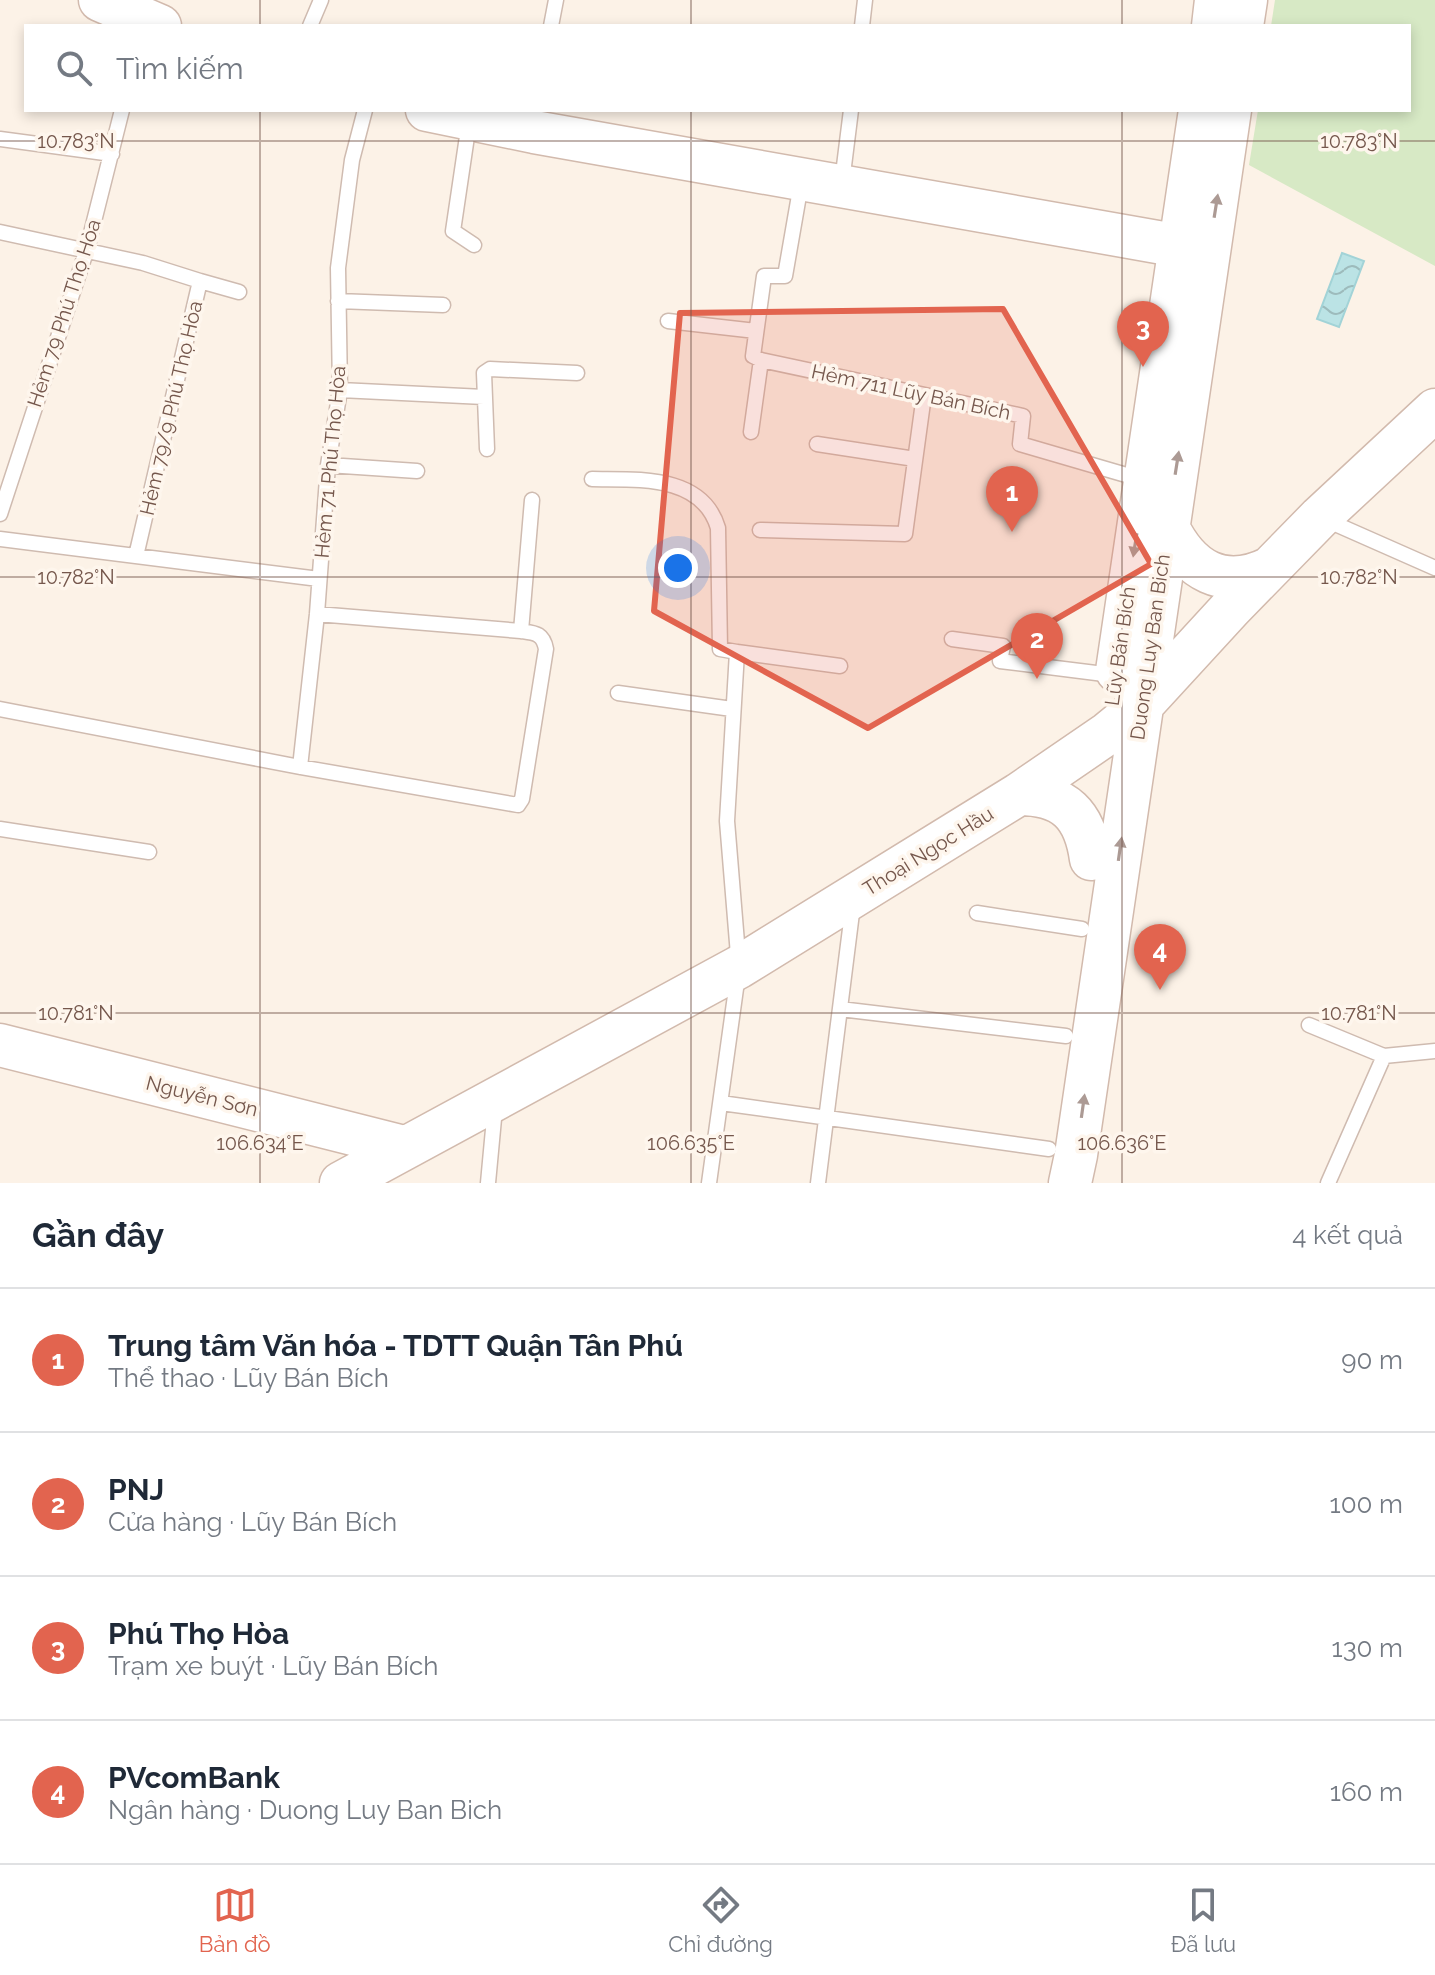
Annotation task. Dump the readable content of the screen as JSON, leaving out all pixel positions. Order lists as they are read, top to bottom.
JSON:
{
  "streets": {
    "main road": [
      "Lũy Bán Bích",
      "Duong Luy Ban Bich",
      "Thoại Ngọc Hầu",
      "Nguyễn Sơn"
    ],
    "lane": [
      "Hẻm 79 Phú Thọ Hòa",
      "Hẻm 711 Lũy Bán Bích",
      "Hẻm 79/9 Phú Thọ Hòa",
      "Hẻm 71 Phú Thọ Hòa"
    ]
  },
  "crossings": [
    ["Hẻm 79 Phú Thọ Hòa", "Hẻm 79/9 Phú Thọ Hòa"],
    ["Hẻm 711 Lũy Bán Bích", "Lũy Bán Bích"],
    ["Lũy Bán Bích", "Duong Luy Ban Bich"],
    ["Lũy Bán Bích", "Thoại Ngọc Hầu"],
    ["Duong Luy Ban Bich", "Thoại Ngọc Hầu"],
    ["Thoại Ngọc Hầu", "Nguyễn Sơn"]
  ],
  "one_way": ["Duong Luy Ban Bich"],
  "page": {
    "search": "Tìm kiếm",
    "pins": [
      "3",
      "1",
      "2",
      "4"
    ],
    "heading": ["Gần đây", "4 kết quả"],
    "list": [
      {
        "mark": "1",
        "name": "Trung tâm Văn hóa - TDTT Quận Tân Phú",
        "note": "Thể thao · Lũy Bán Bích",
        "value": "90 m"
      },
      {
        "mark": "2",
        "name": "PNJ",
        "note": "Cửa hàng · Lũy Bán Bích",
        "value": "100 m"
      },
      {
        "mark": "3",
        "name": "Phú Thọ Hòa",
        "note": "Trạm xe buýt · Lũy Bán Bích",
        "value": "130 m"
      },
      {
        "mark": "4",
        "name": "PVcomBank",
        "note": "Ngân hàng · Duong Luy Ban Bich",
        "value": "160 m"
      }
    ],
    "nav": ["Bản đồ", "Chỉ đường", "Đã lưu"]
  },
  "coordinates": [
    "10.783°N",
    "10.782°N",
    "10.781°N",
    "106.634°E",
    "106.635°E",
    "106.636°E"
  ]
}
